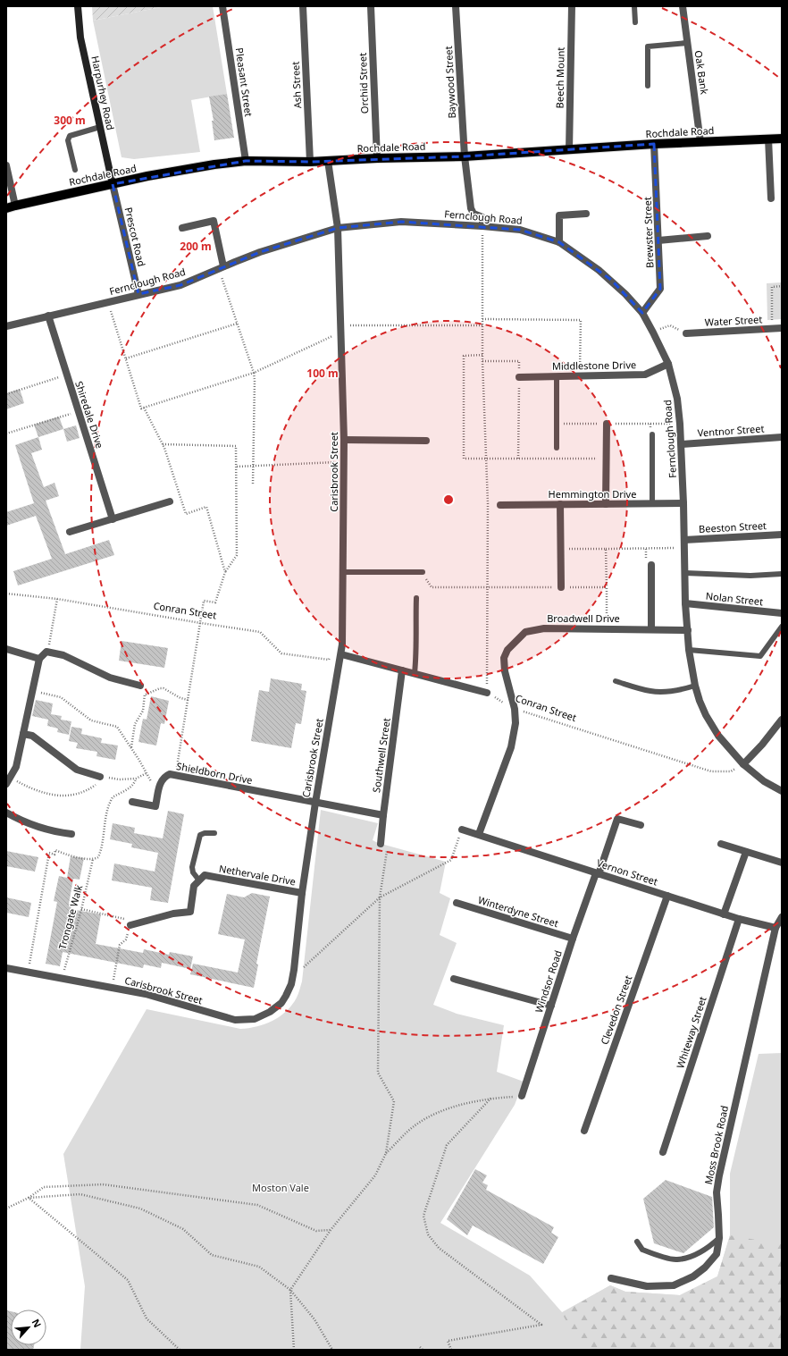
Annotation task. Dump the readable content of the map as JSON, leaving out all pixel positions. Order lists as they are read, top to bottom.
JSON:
{
  "streets": {
    "main road": ["Rochdale Road"],
    "street": [
      "Oak Bank",
      "Beech Mount",
      "Pleasant Street",
      "Baywood Street",
      "Orchid Street",
      "Ash Street",
      "Harpurhey Road",
      "Fernclough Road",
      "Brewster Street",
      "Prescot Road",
      "Water Street",
      "Middlestone Drive",
      "Shiredale Drive",
      "Ventnor Street",
      "Carisbrook Street",
      "Hemmington Drive",
      "Beeston Street",
      "Nolan Street",
      "Broadwell Drive",
      "Southwell Street",
      "Shieldborn Drive",
      "Vernon Street",
      "Nethervale Drive",
      "Winterdyne Street",
      "Windsor Road",
      "Clevedon Street",
      "Whiteway Street",
      "Moss Brook Road"
    ],
    "path": ["Conran Street", "Trongate Walk"]
  },
  "crossings": [
    ["Oak Bank", "Rochdale Road"],
    ["Beech Mount", "Rochdale Road"],
    ["Pleasant Street", "Rochdale Road"],
    ["Baywood Street", "Rochdale Road"],
    ["Baywood Street", "Fernclough Road"],
    ["Orchid Street", "Rochdale Road"],
    ["Ash Street", "Rochdale Road"],
    ["Harpurhey Road", "Rochdale Road"],
    ["Harpurhey Road", "Prescot Road"],
    ["Rochdale Road", "Brewster Street"],
    ["Rochdale Road", "Prescot Road"],
    ["Rochdale Road", "Carisbrook Street"],
    ["Fernclough Road", "Brewster Street"],
    ["Fernclough Road", "Prescot Road"],
    ["Fernclough Road", "Middlestone Drive"],
    ["Fernclough Road", "Shiredale Drive"],
    ["Fernclough Road", "Ventnor Street"],
    ["Fernclough Road", "Carisbrook Street"],
    ["Fernclough Road", "Hemmington Drive"],
    ["Fernclough Road", "Beeston Street"],
    ["Fernclough Road", "Nolan Street"],
    ["Fernclough Road", "Conran Street"],
    ["Fernclough Road", "Broadwell Drive"],
    ["Carisbrook Street", "Shieldborn Drive"],
    ["Carisbrook Street", "Nethervale Drive"],
    ["Carisbrook Street", "Trongate Walk"],
    ["Conran Street", "Broadwell Drive"],
    ["Broadwell Drive", "Vernon Street"],
    ["Southwell Street", "Shieldborn Drive"],
    ["Vernon Street", "Windsor Road"],
    ["Vernon Street", "Clevedon Street"],
    ["Vernon Street", "Whiteway Street"],
    ["Vernon Street", "Moss Brook Road"],
    ["Winterdyne Street", "Windsor Road"]
  ],
  "parks": ["Moston Vale"],
  "north": "top right",
  "rings": ["300 m", "200 m", "100 m"]
}
